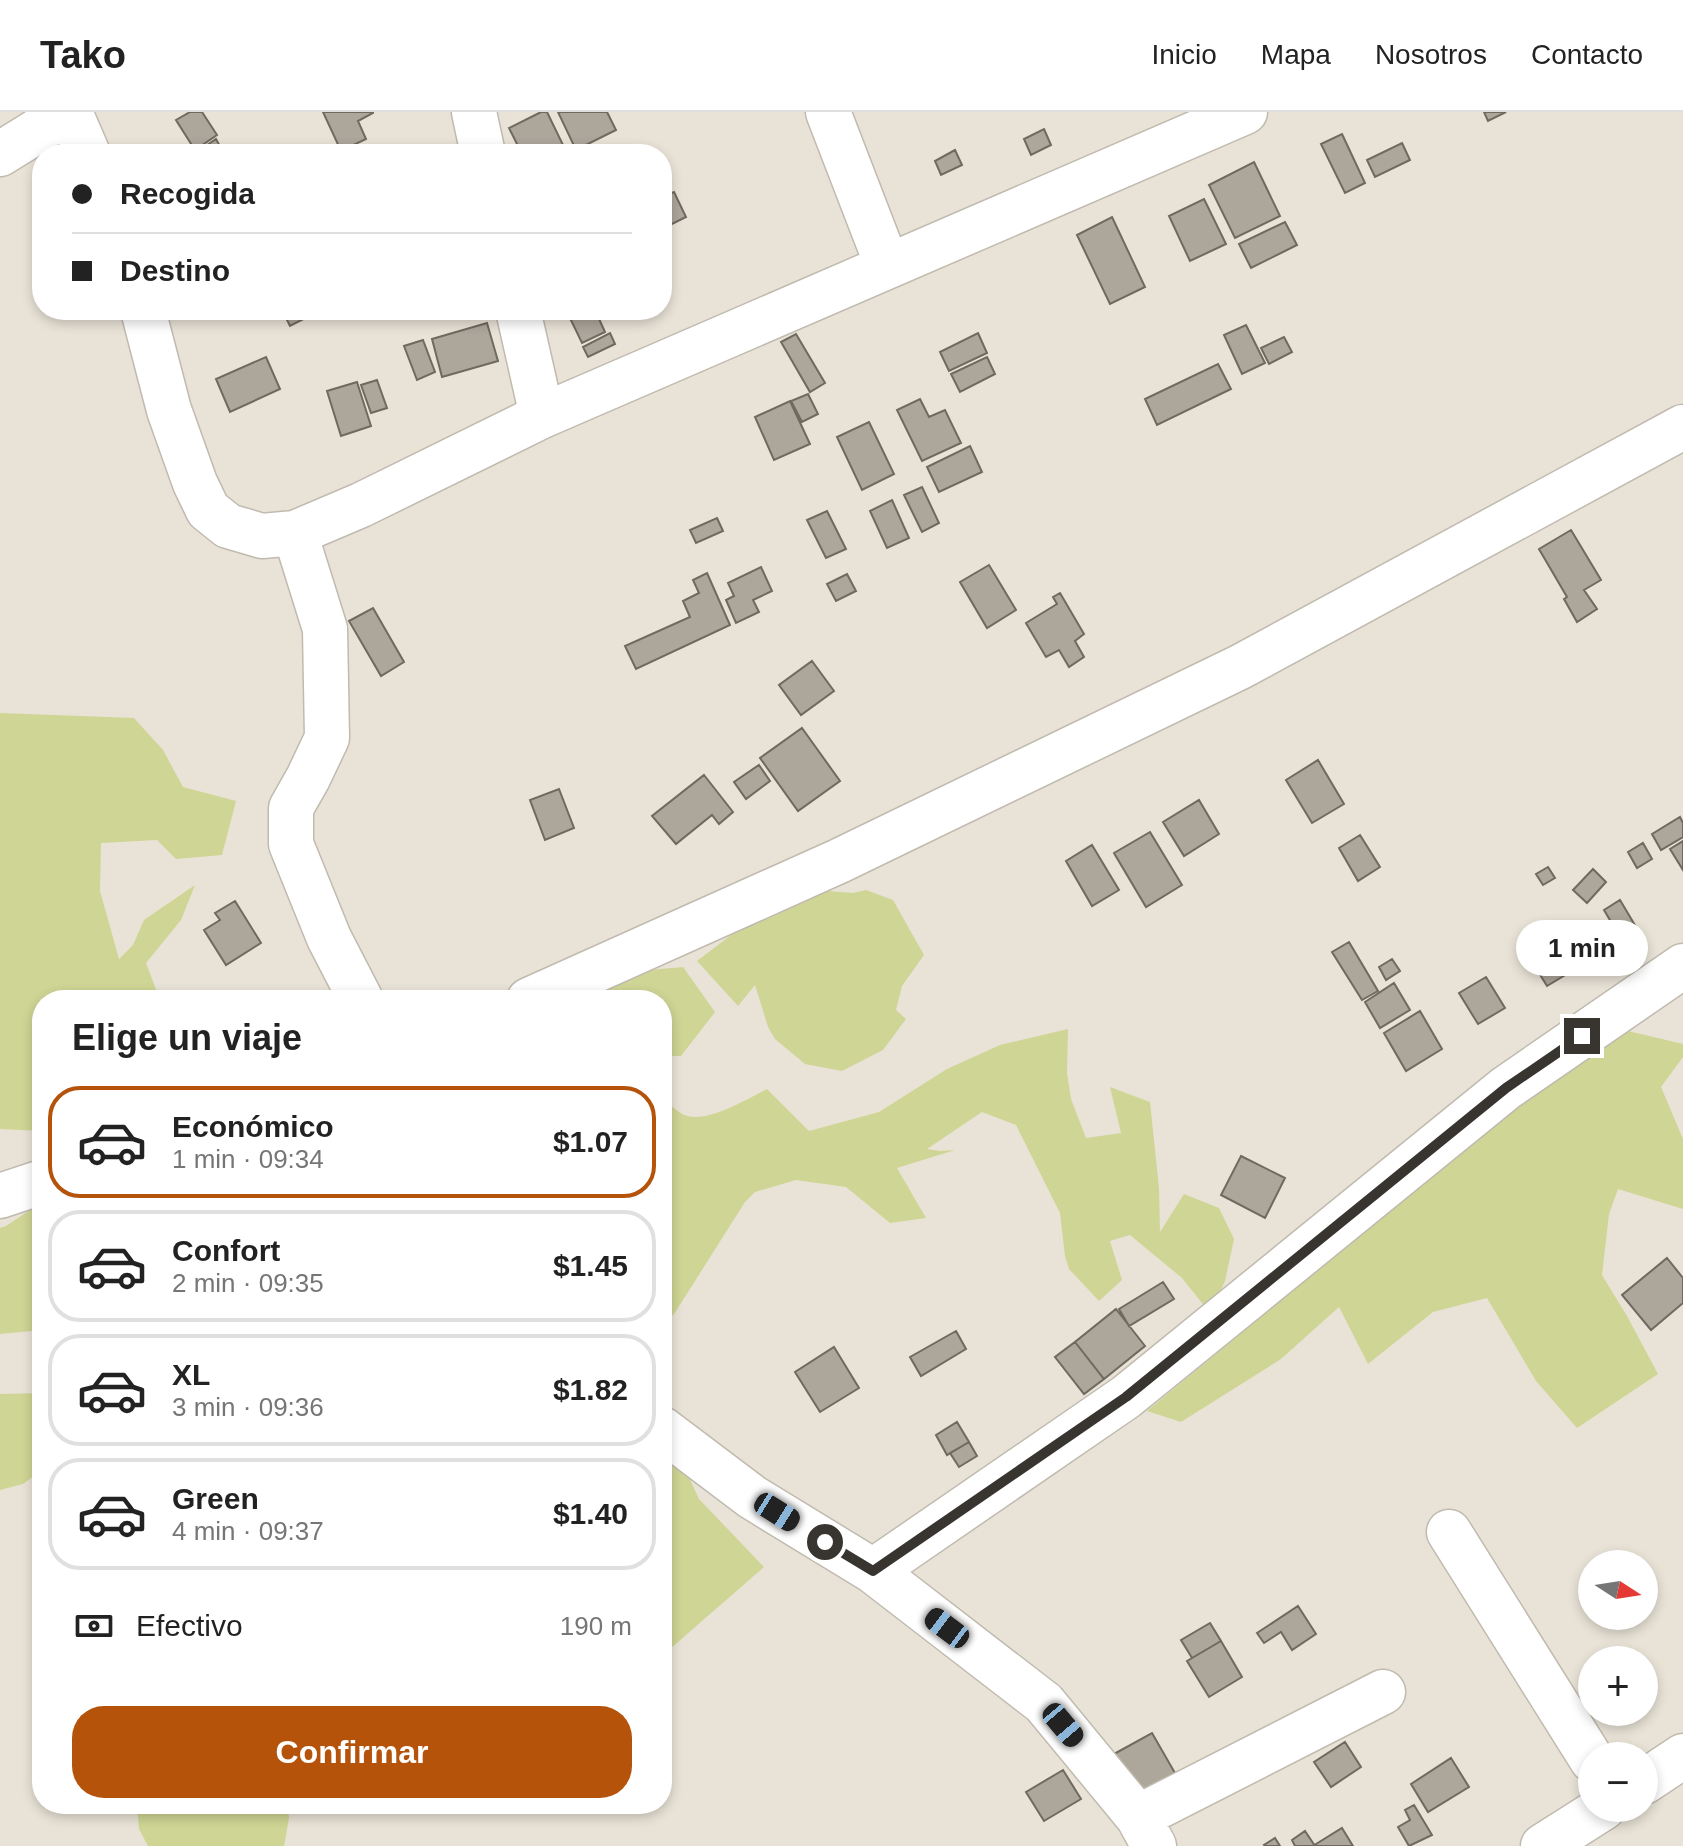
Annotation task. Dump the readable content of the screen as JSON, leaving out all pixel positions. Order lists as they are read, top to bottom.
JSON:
{
  "north": "right",
  "page": {
    "header": "Tako",
    "nav": [
      "Inicio",
      "Mapa",
      "Nosotros",
      "Contacto"
    ],
    "banner": ["Recogida", "Destino"],
    "bubble": "1 min",
    "heading": "Elige un viaje",
    "list": [
      {
        "name": "Económico",
        "note": "1 min · 09:34",
        "value": "$1.07"
      },
      {
        "name": "Confort",
        "note": "2 min · 09:35",
        "value": "$1.45"
      },
      {
        "name": "XL",
        "note": "3 min · 09:36",
        "value": "$1.82"
      },
      {
        "name": "Green",
        "note": "4 min · 09:37",
        "value": "$1.40"
      }
    ],
    "map_buttons": ["+", "−"],
    "pay": ["Efectivo", "190 m"],
    "buttons": "Confirmar"
  }
}
